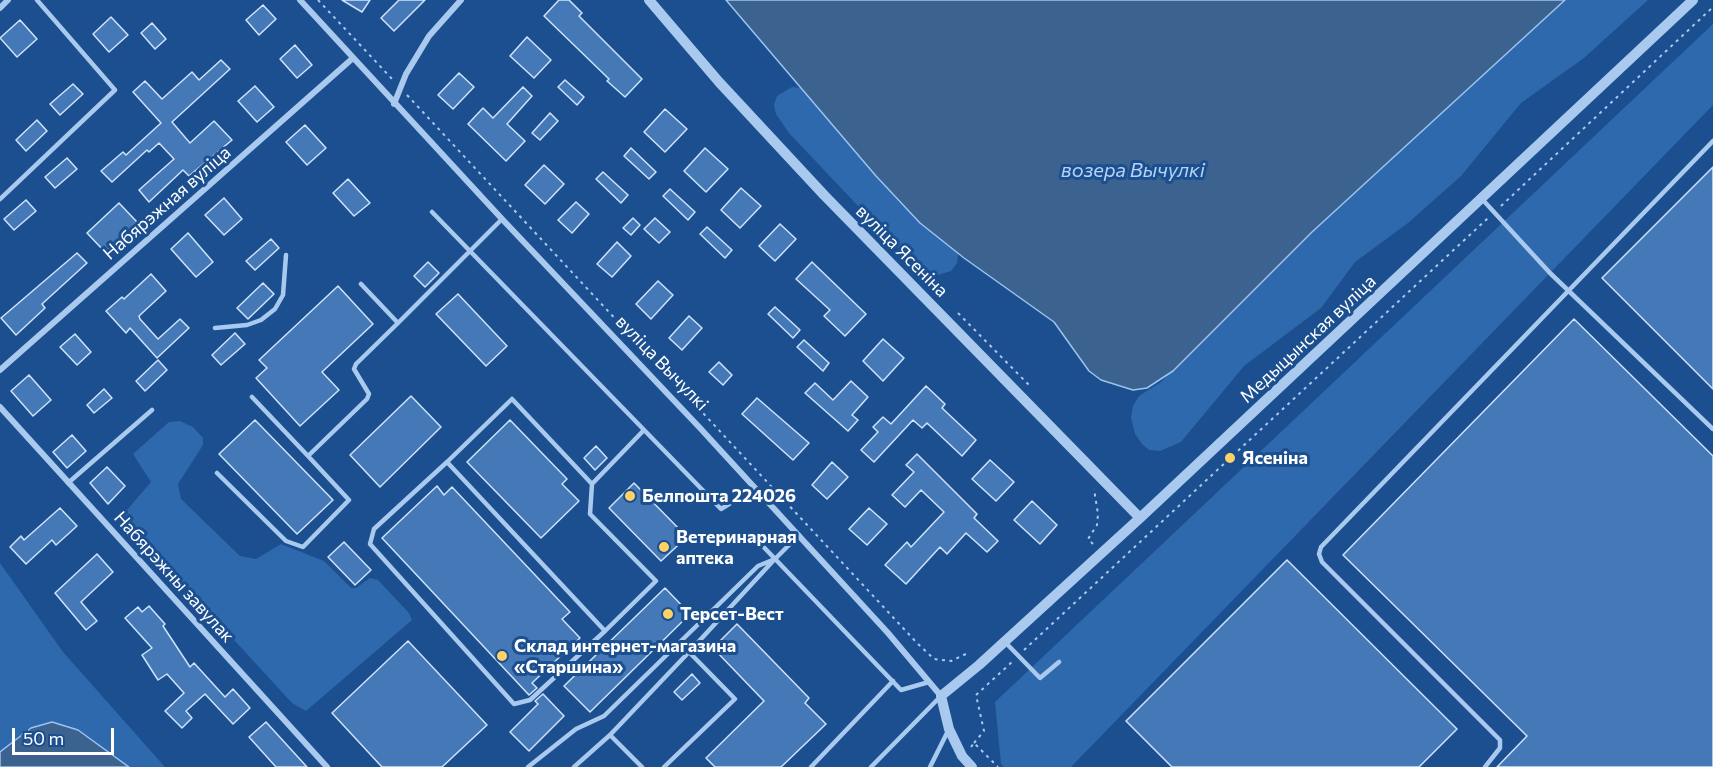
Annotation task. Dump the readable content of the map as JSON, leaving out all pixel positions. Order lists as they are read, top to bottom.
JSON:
{
  "streets": {
    "street": [
      "Набярэжная вуліца",
      "вуліца Ясеніна",
      "Медыцынская вуліца",
      "вуліца Вычулкі",
      "Набярэжны завулак"
    ]
  },
  "crossings": [
    ["Набярэжная вуліца", "вуліца Вычулкі"],
    ["вуліца Ясеніна", "Медыцынская вуліца"],
    ["Медыцынская вуліца", "вуліца Вычулкі"]
  ],
  "water": ["возера Вычулкі"],
  "places": [
    "Ясеніна",
    "Белпошта 224026",
    "Ветеринарная аптека",
    "Терсет-Вест",
    "Склад интернет-магазина «Старшина»"
  ],
  "scale_bar": "50 m"
}
